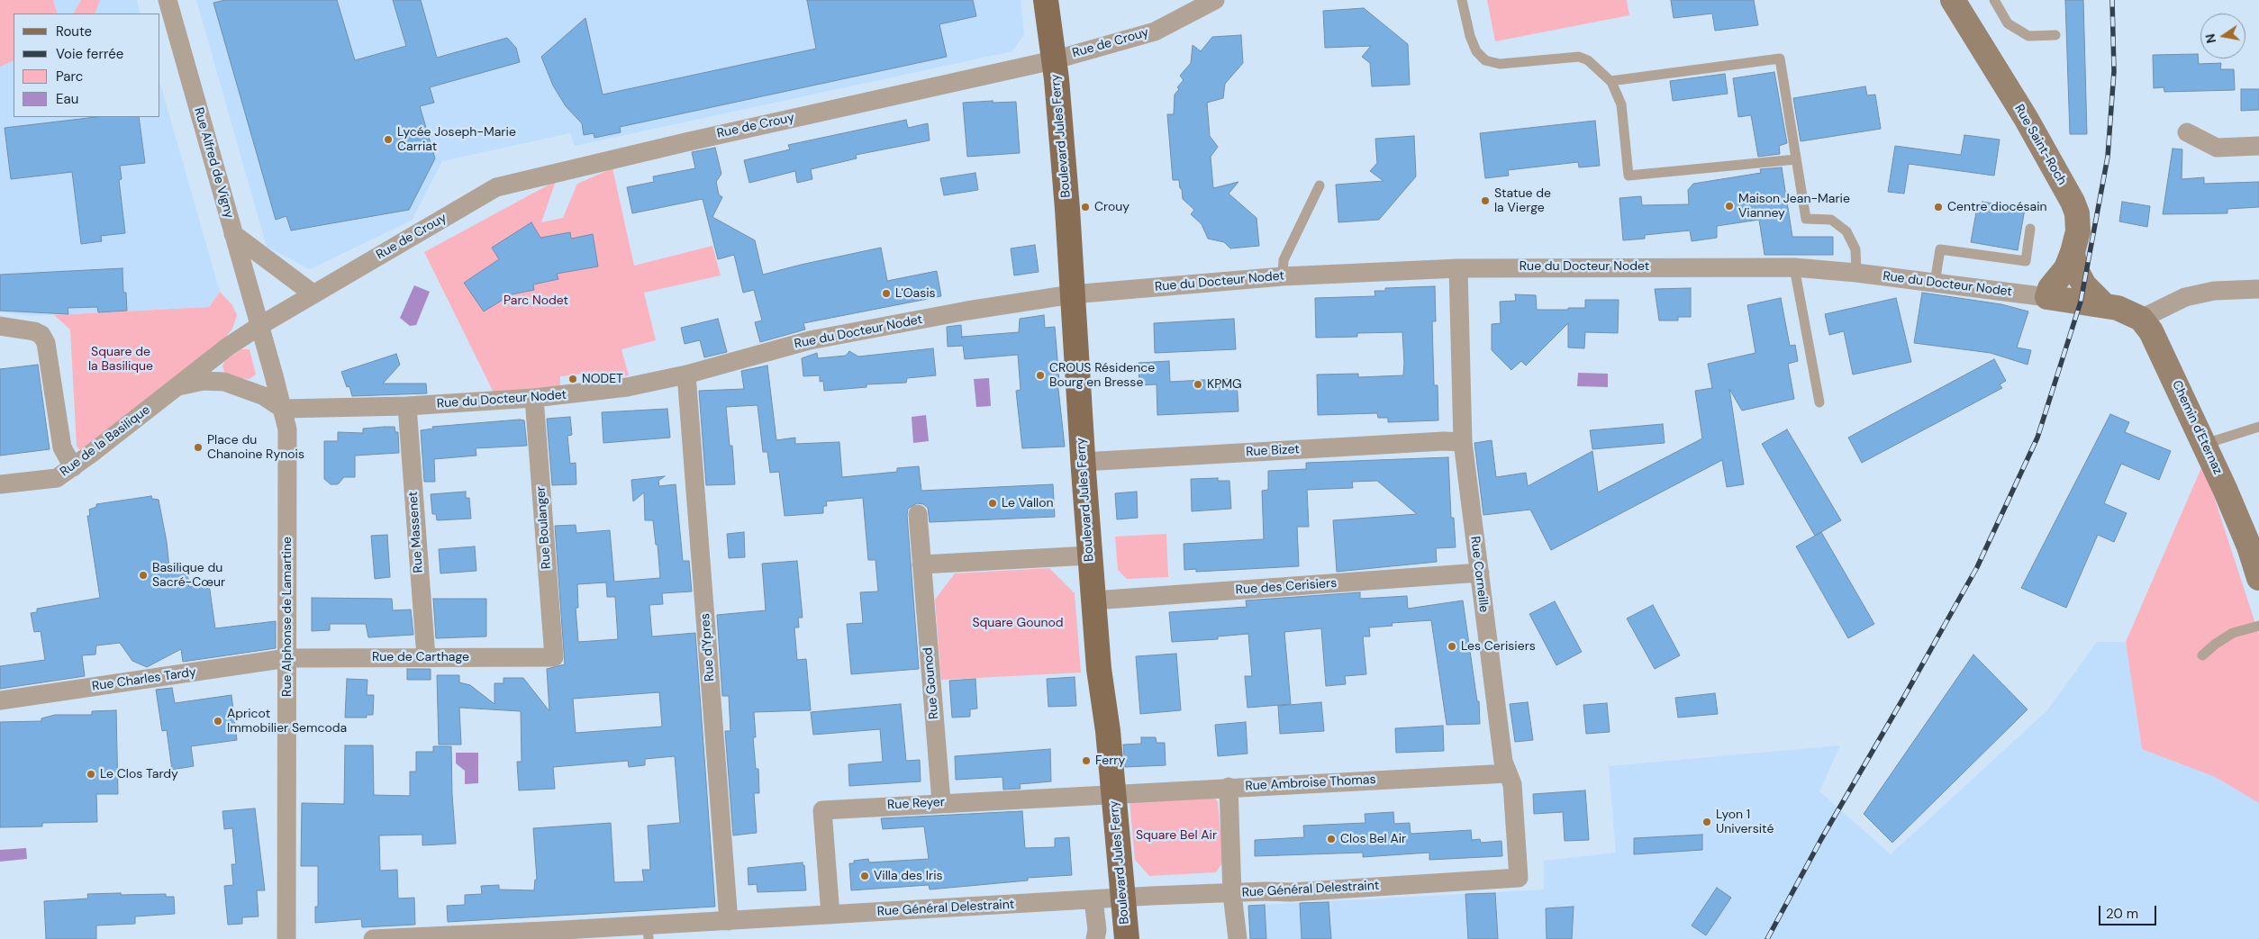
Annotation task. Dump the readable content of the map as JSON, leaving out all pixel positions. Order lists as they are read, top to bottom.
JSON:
{
  "streets": {
    "main road": ["Boulevard Jules Ferry"],
    "street": [
      "Rue de Crouy",
      "Rue Saint-Roch",
      "Rue Alfred de Vigny",
      "Rue du Docteur Nodet",
      "Chemin d'Eternaz",
      "Rue de la Basilique",
      "Rue Bizet",
      "Rue Boulanger",
      "Rue Massenet",
      "Rue Corneille",
      "Rue des Cerisiers",
      "Rue Alphonse de Lamartine",
      "Rue d'Ypres",
      "Rue de Carthage",
      "Rue Charles Tardy",
      "Rue Gounod",
      "Rue Ambroise Thomas",
      "Rue Reyer",
      "Rue Général Delestraint"
    ]
  },
  "crossings": [
    ["Rue de Crouy", "Boulevard Jules Ferry"],
    ["Rue de Crouy", "Rue Alfred de Vigny"],
    ["Rue de Crouy", "Rue de la Basilique"],
    ["Rue de Crouy", "Rue Alphonse de Lamartine"],
    ["Boulevard Jules Ferry", "Rue du Docteur Nodet"],
    ["Boulevard Jules Ferry", "Rue Bizet"],
    ["Boulevard Jules Ferry", "Rue des Cerisiers"],
    ["Boulevard Jules Ferry", "Rue Ambroise Thomas"],
    ["Boulevard Jules Ferry", "Rue Reyer"],
    ["Boulevard Jules Ferry", "Rue Général Delestraint"],
    ["Rue Saint-Roch", "Rue du Docteur Nodet"],
    ["Rue Alfred de Vigny", "Rue de la Basilique"],
    ["Rue Alfred de Vigny", "Rue Alphonse de Lamartine"],
    ["Rue du Docteur Nodet", "Rue de la Basilique"],
    ["Rue du Docteur Nodet", "Rue Boulanger"],
    ["Rue du Docteur Nodet", "Rue Massenet"],
    ["Rue du Docteur Nodet", "Rue Corneille"],
    ["Rue du Docteur Nodet", "Rue Alphonse de Lamartine"],
    ["Rue du Docteur Nodet", "Rue d'Ypres"],
    ["Rue de la Basilique", "Rue Alphonse de Lamartine"],
    ["Rue Bizet", "Rue Corneille"],
    ["Rue Boulanger", "Rue de Carthage"],
    ["Rue Massenet", "Rue de Carthage"],
    ["Rue Corneille", "Rue des Cerisiers"],
    ["Rue Corneille", "Rue Ambroise Thomas"],
    ["Rue Corneille", "Rue Général Delestraint"],
    ["Rue Alphonse de Lamartine", "Rue de Carthage"],
    ["Rue Alphonse de Lamartine", "Rue Charles Tardy"],
    ["Rue d'Ypres", "Rue Général Delestraint"],
    ["Rue de Carthage", "Rue Charles Tardy"],
    ["Rue Gounod", "Rue Reyer"],
    ["Rue Ambroise Thomas", "Rue Reyer"],
    ["Rue Reyer", "Rue Général Delestraint"]
  ],
  "parks": [
    "Parc Nodet",
    "Square de la Basilique",
    "Square Gounod",
    "Square Bel Air"
  ],
  "places": [
    "Lycée Joseph-Marie Carriat",
    "Statue de la Vierge",
    "Maison Jean-Marie Vianney",
    "Crouy",
    "Centre diocésain",
    "L'Oasis",
    "CROUS Résidence Bourg en Bresse",
    "NODET",
    "KPMG",
    "Place du Chanoine Rynois",
    "Le Vallon",
    "Basilique du Sacré-Cœur",
    "Les Cerisiers",
    "Apricot Immobilier Semcoda",
    "Ferry",
    "Le Clos Tardy",
    "Lyon 1 Université",
    "Clos Bel Air",
    "Villa des Iris"
  ],
  "legend": [
    "Route",
    "Voie ferrée",
    "Parc",
    "Eau"
  ],
  "scale_bar": "20 m",
  "north": "left"
}
